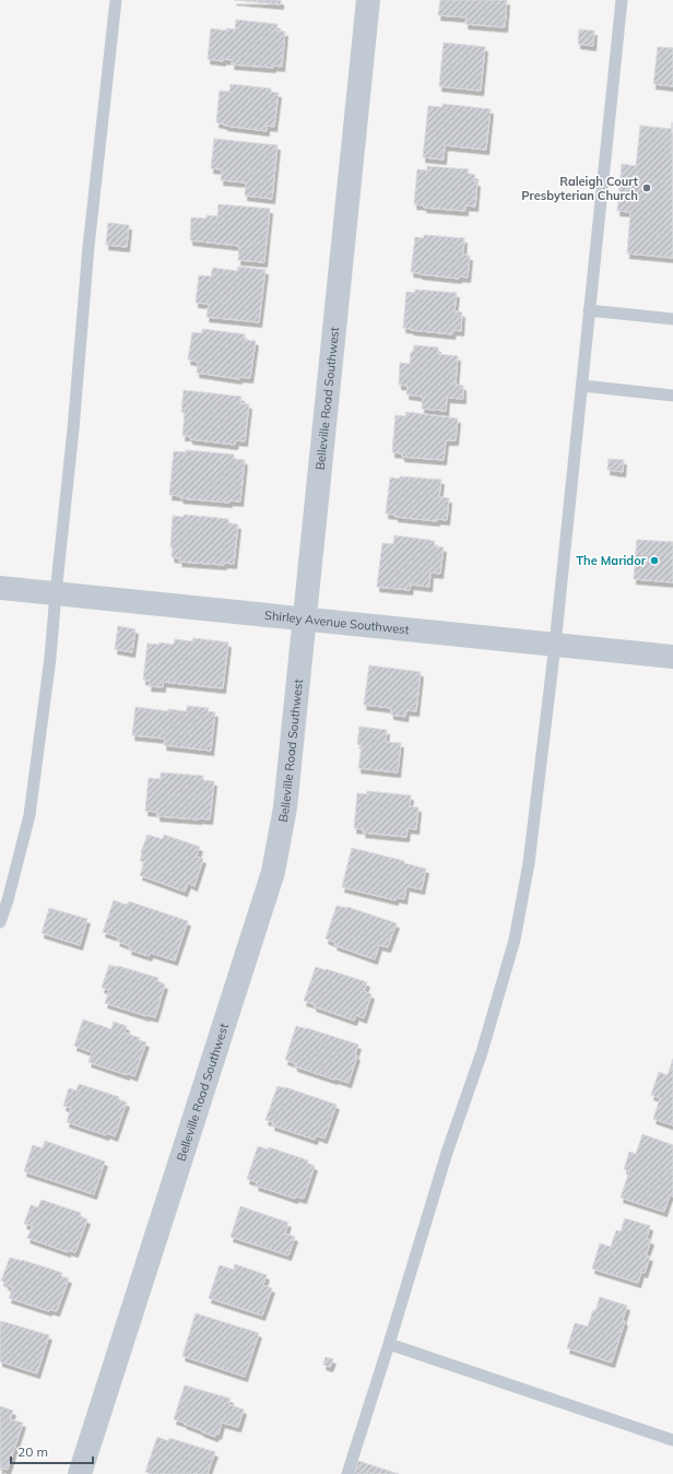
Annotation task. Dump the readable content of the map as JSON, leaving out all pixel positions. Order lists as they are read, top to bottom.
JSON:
{
  "streets": {
    "street": ["Belleville Road Southwest", "Shirley Avenue Southwest"]
  },
  "crossings": [
    ["Belleville Road Southwest", "Shirley Avenue Southwest"]
  ],
  "places": ["Raleigh Court Presbyterian Church", "The Maridor"],
  "scale_bar": "20 m"
}
